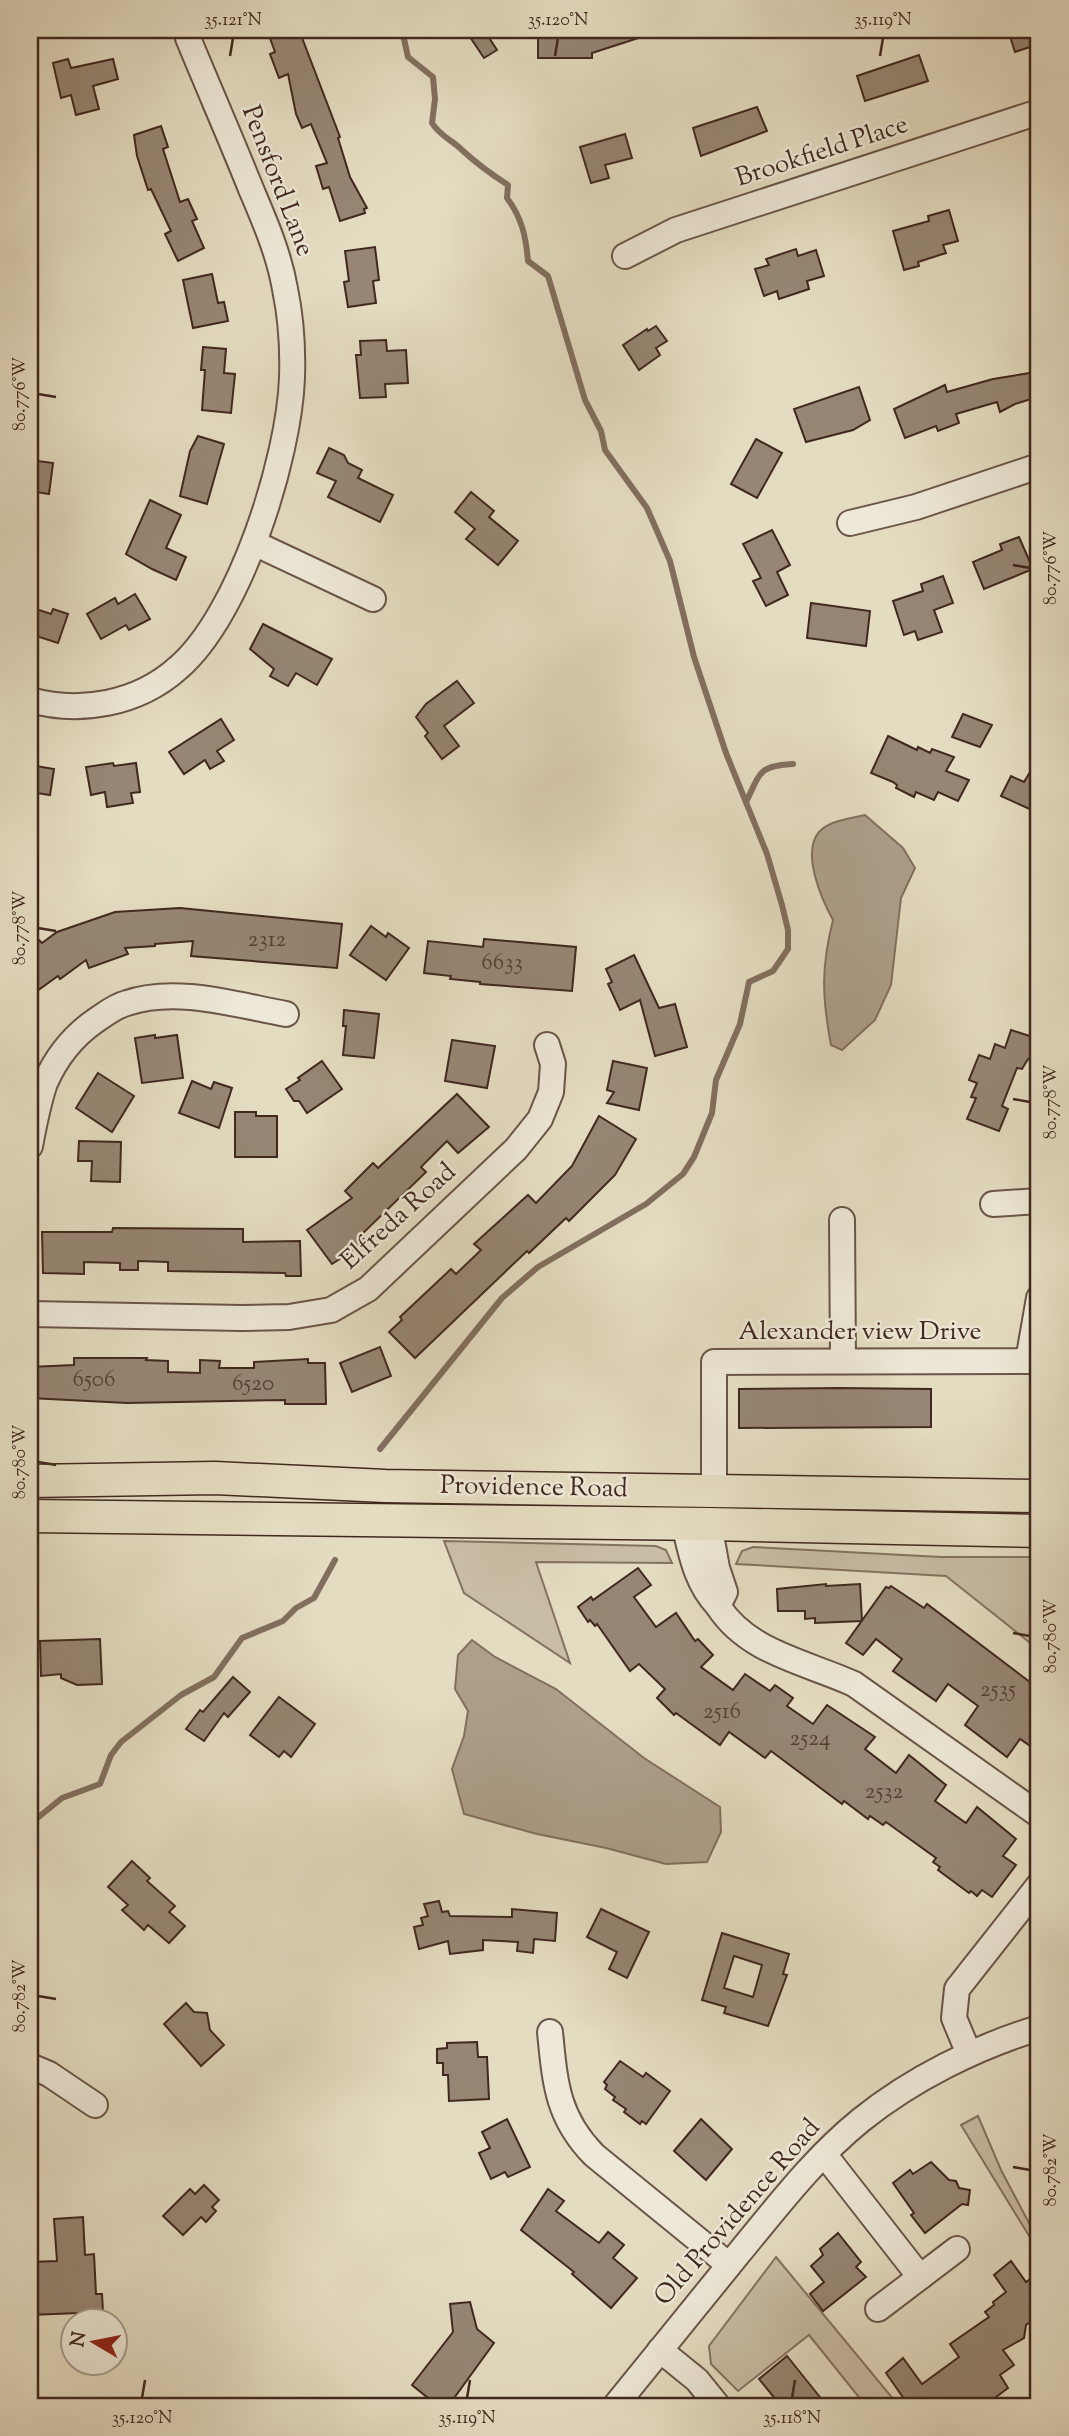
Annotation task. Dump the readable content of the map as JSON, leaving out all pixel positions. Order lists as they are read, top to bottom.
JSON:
{
  "streets": {
    "main road": ["Providence Road"],
    "street": [
      "Brookfield Place",
      "Pensford Lane",
      "Elfreda Road",
      "Alexander view Drive",
      "Old Providence Road"
    ]
  },
  "crossings": [
    ["Alexander view Drive", "Providence Road"]
  ],
  "house_numbers": [
    "2312",
    "6633",
    "6506",
    "6520",
    "2535",
    "2516",
    "2524",
    "2532"
  ],
  "north": "left",
  "coordinates": [
    "35.121°N",
    "35.120°N",
    "35.119°N",
    "80.776°W",
    "80.778°W",
    "80.780°W",
    "80.782°W",
    "35.118°N"
  ]
}
